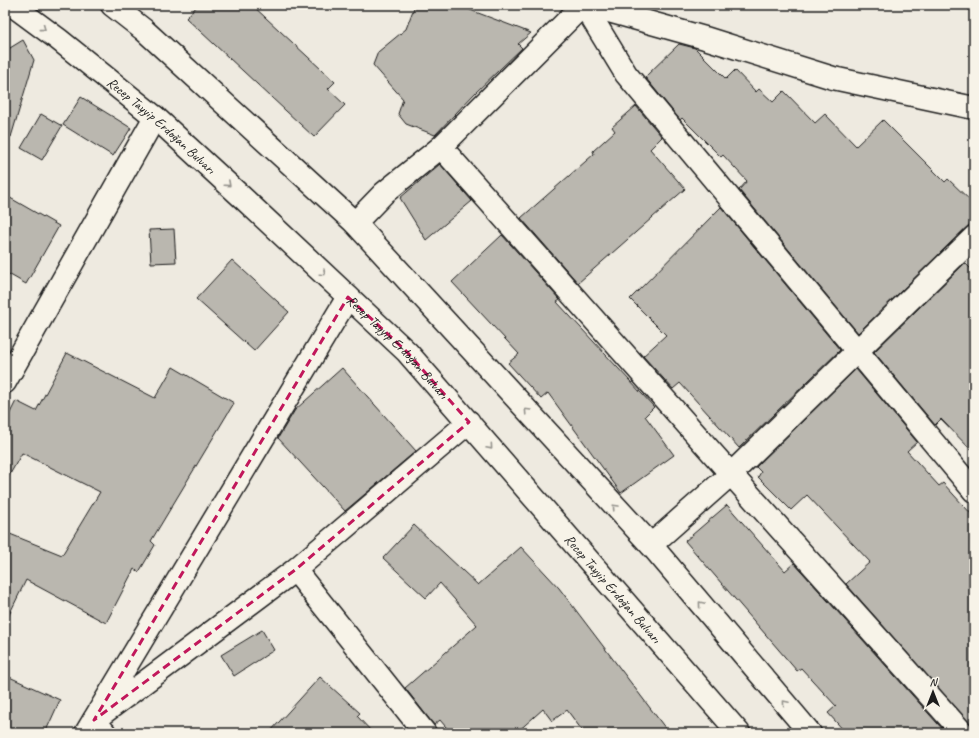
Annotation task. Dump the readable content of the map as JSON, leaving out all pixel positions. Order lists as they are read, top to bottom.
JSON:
{
  "streets": {
    "street": ["Recep Tayyip Erdoğan Bulvarı"]
  },
  "north": "top"
}
